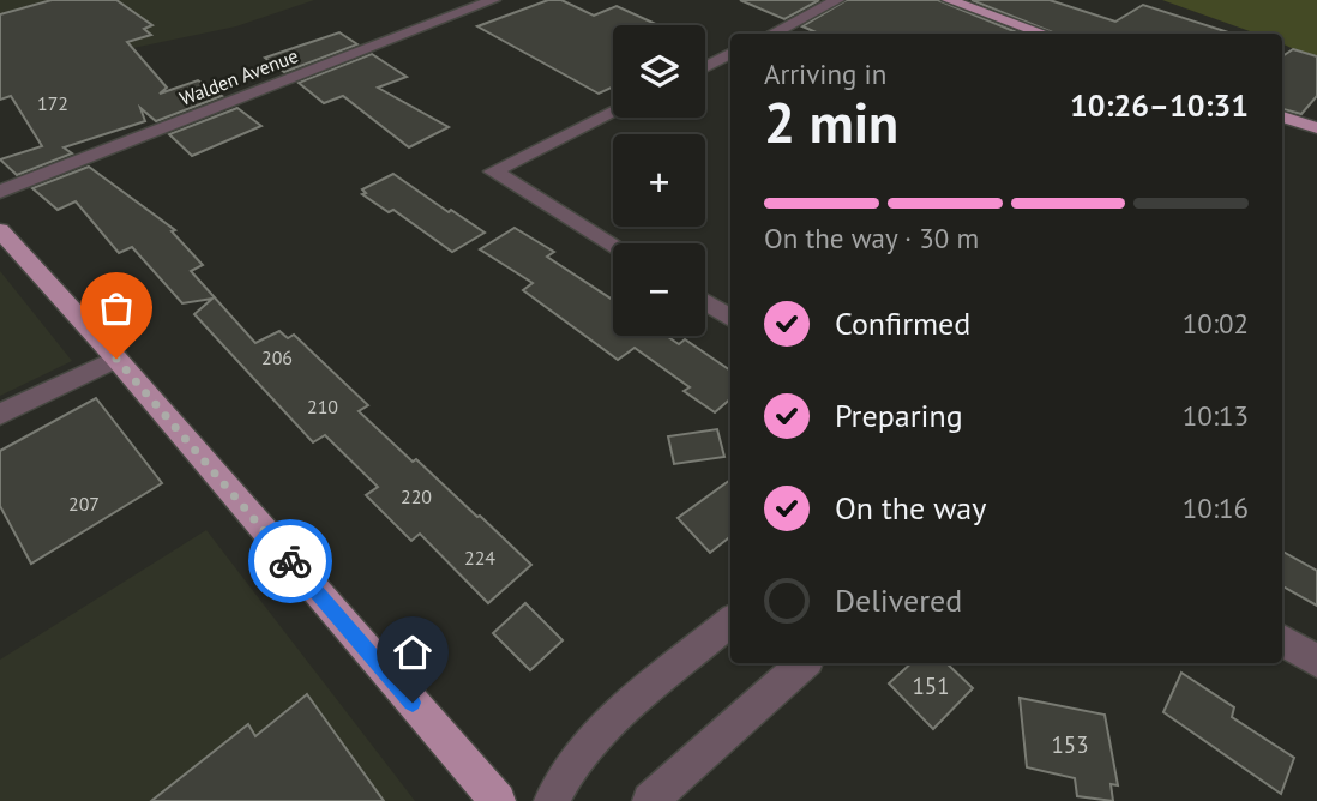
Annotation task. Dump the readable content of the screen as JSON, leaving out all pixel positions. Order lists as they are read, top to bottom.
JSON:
{
  "streets": {
    "street": ["Walden Avenue"]
  },
  "house_numbers": [
    "172",
    "206",
    "210",
    "220",
    "207",
    "224",
    "151",
    "153"
  ],
  "page": {
    "map_buttons": ["+", "−"],
    "heading": ["2 min", "Arriving in", "10:26–10:31"],
    "bar": "On the way · 30 m",
    "list": [
      ["Confirmed", "10:02"],
      ["Preparing", "10:13"],
      ["On the way", "10:16"],
      "Delivered"
    ]
  }
}
